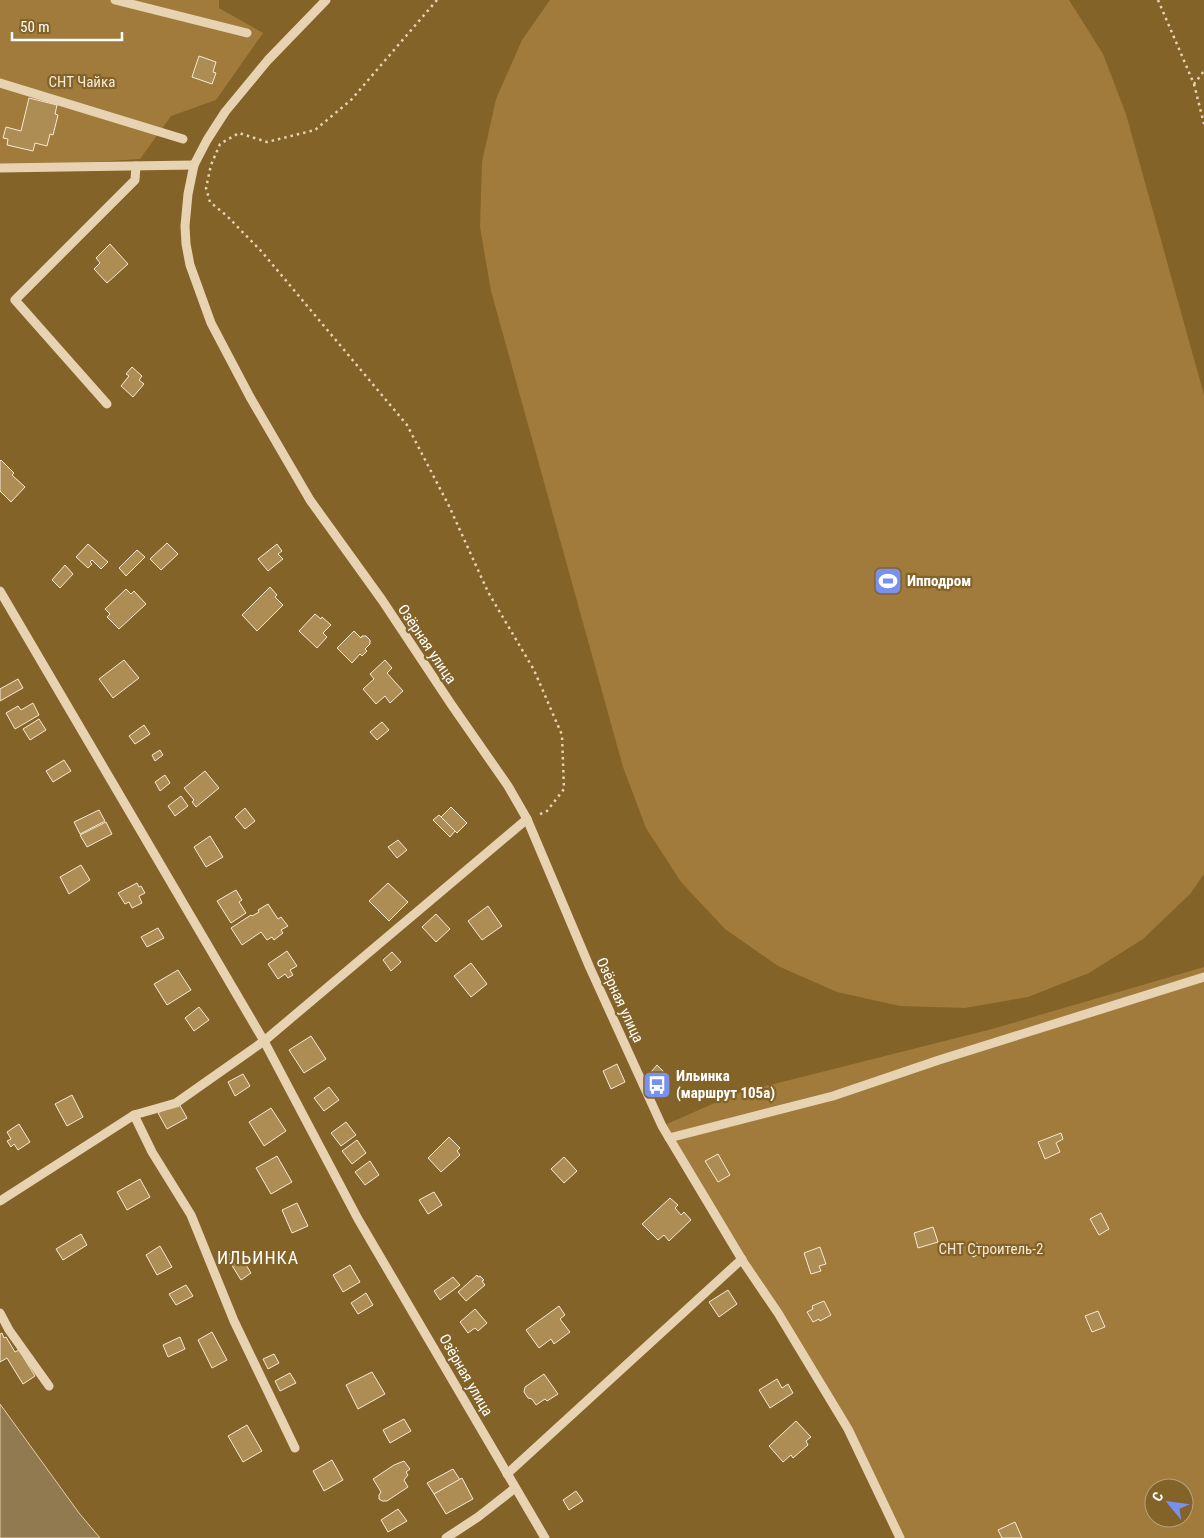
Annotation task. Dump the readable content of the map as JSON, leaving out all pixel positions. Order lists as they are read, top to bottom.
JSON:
{
  "streets": {
    "street": ["Озёрная улица"]
  },
  "districts": ["ИЛЬИНКА"],
  "parks": ["СНТ Чайка", "СНТ Строитель-2"],
  "places": {
    "sports": ["Ипподром"],
    "bus stop": ["Ильинка (маршрут 105а)"]
  },
  "scale_bar": "50 m",
  "north": "top left"
}
